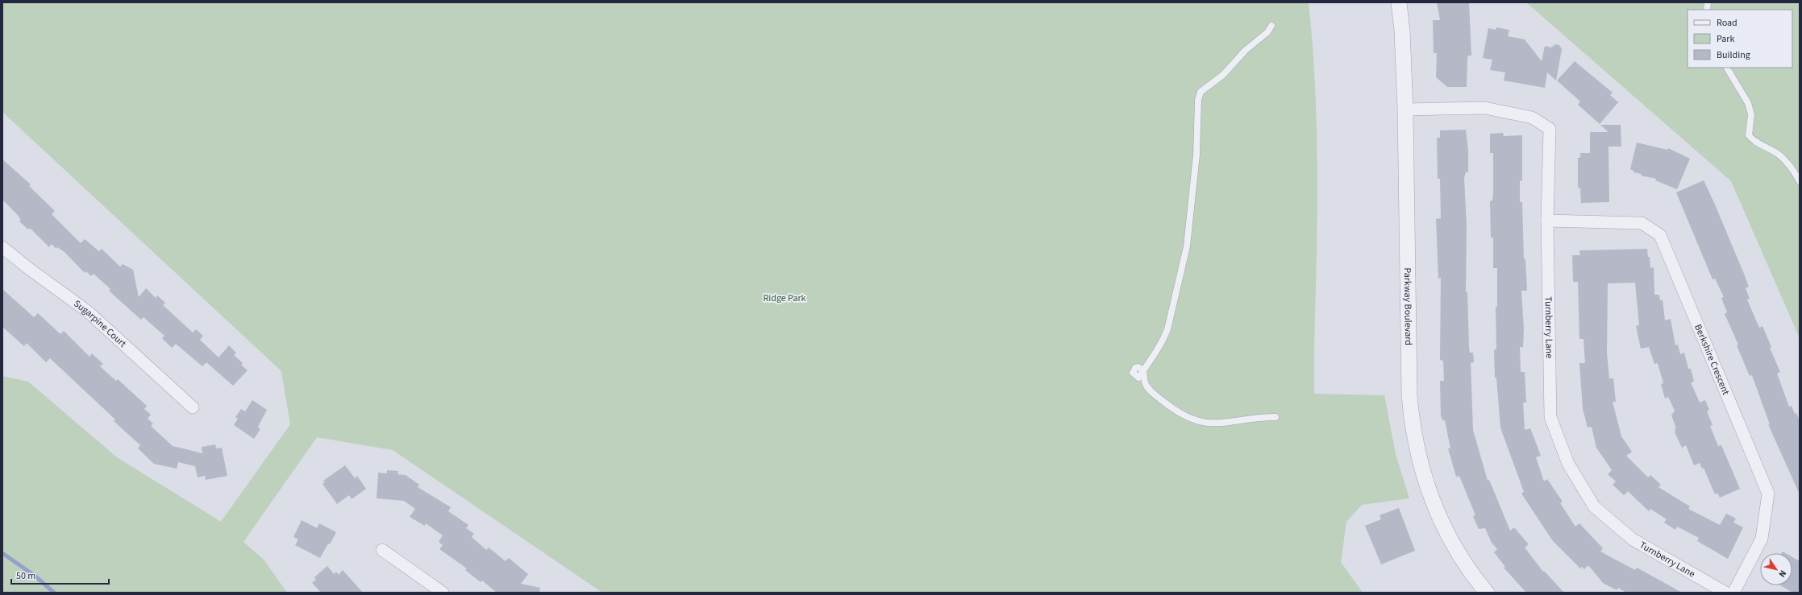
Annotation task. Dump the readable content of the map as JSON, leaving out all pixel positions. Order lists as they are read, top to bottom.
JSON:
{
  "streets": {
    "street": [
      "Parkway Boulevard",
      "Sugarpine Court",
      "Turnberry Lane",
      "Berkshire Crescent"
    ]
  },
  "crossings": [
    ["Parkway Boulevard", "Turnberry Lane"],
    ["Turnberry Lane", "Berkshire Crescent"]
  ],
  "parks": ["Ridge Park"],
  "legend": ["Road", "Park", "Building"],
  "scale_bar": "50 m",
  "north": "bottom right"
}
